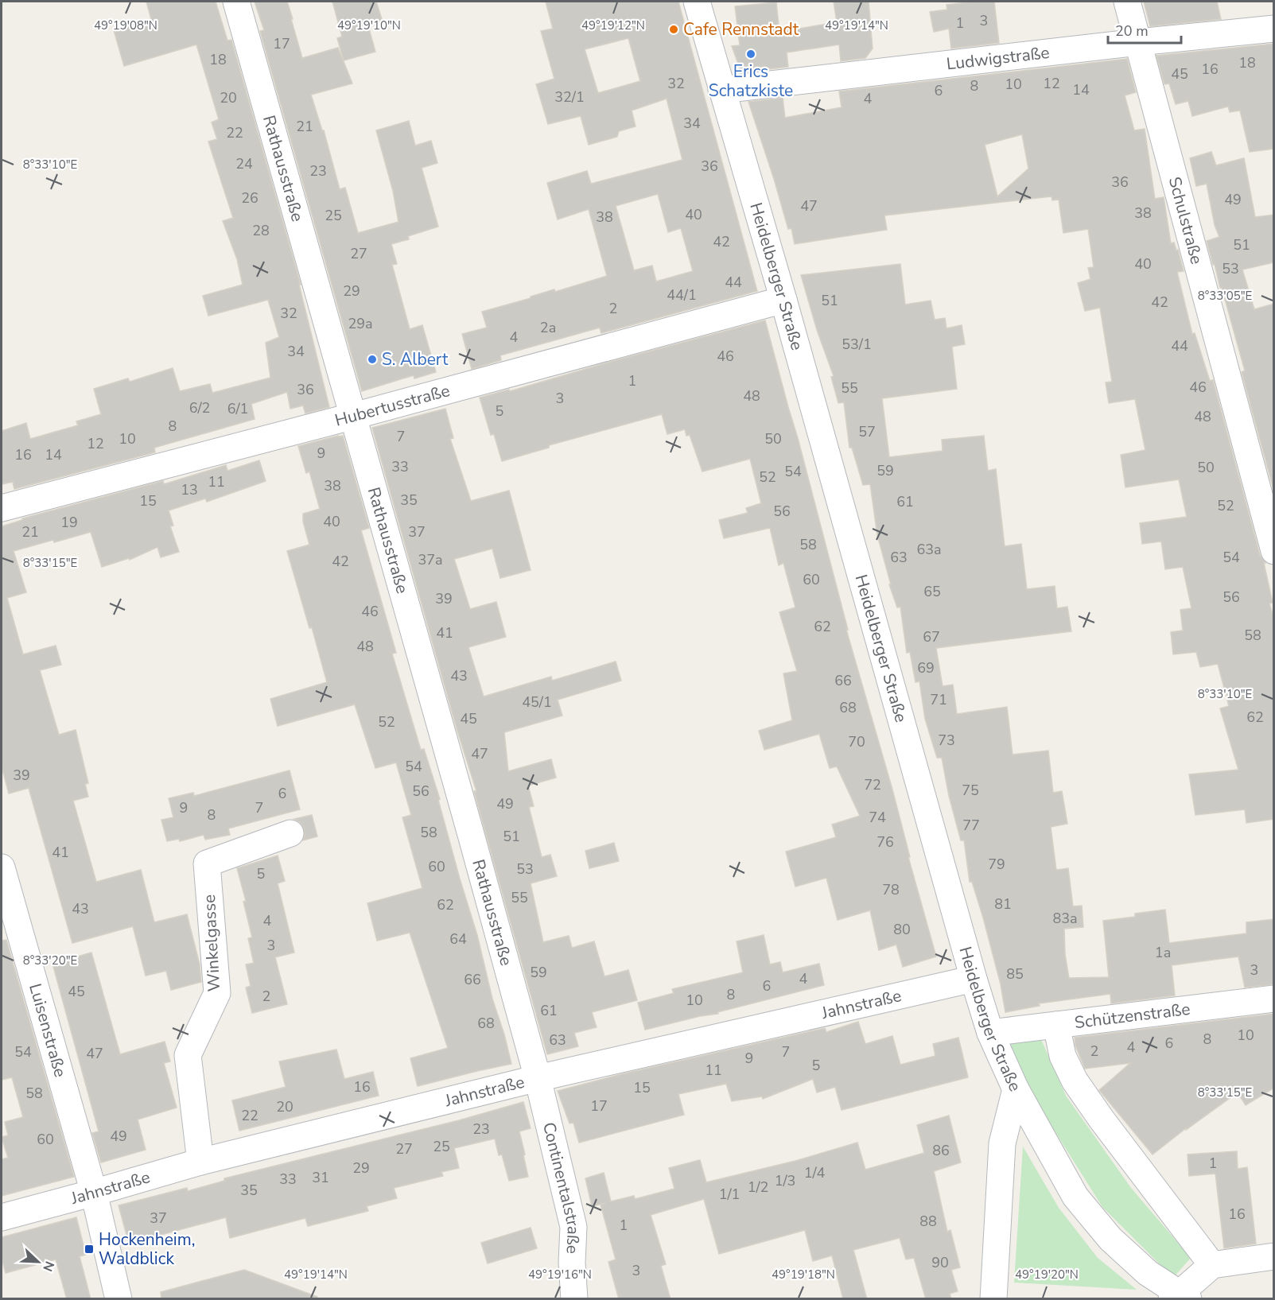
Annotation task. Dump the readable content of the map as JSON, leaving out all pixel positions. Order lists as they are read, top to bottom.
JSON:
{
  "streets": {
    "street": [
      "Ludwigstraße",
      "Rathausstraße",
      "Schulstraße",
      "Heidelberger Straße",
      "Hubertusstraße",
      "Winkelgasse",
      "Jahnstraße",
      "Schützenstraße",
      "Luisenstraße",
      "Continentalstraße"
    ]
  },
  "crossings": [
    ["Ludwigstraße", "Schulstraße"],
    ["Ludwigstraße", "Heidelberger Straße"],
    ["Rathausstraße", "Hubertusstraße"],
    ["Rathausstraße", "Jahnstraße"],
    ["Rathausstraße", "Continentalstraße"],
    ["Heidelberger Straße", "Hubertusstraße"],
    ["Heidelberger Straße", "Jahnstraße"],
    ["Heidelberger Straße", "Schützenstraße"],
    ["Winkelgasse", "Jahnstraße"],
    ["Jahnstraße", "Luisenstraße"],
    ["Jahnstraße", "Continentalstraße"]
  ],
  "places": {
    "other": ["Cafe Rennstadt", "Erics Schatzkiste", "S. Albert"],
    "transit": ["Hockenheim, Waldblick"]
  },
  "house_numbers": [
    "3",
    "1",
    "17",
    "18",
    "18",
    "16",
    "45",
    "32",
    "12",
    "10",
    "8",
    "14",
    "6",
    "32/1",
    "20",
    "4",
    "34",
    "21",
    "22",
    "24",
    "36",
    "23",
    "36",
    "26",
    "49",
    "47",
    "38",
    "40",
    "25",
    "38",
    "28",
    "42",
    "51",
    "27",
    "40",
    "53",
    "44",
    "29",
    "44/1",
    "51",
    "42",
    "2",
    "32",
    "29a",
    "2a",
    "4",
    "53/1",
    "44",
    "34",
    "46",
    "1",
    "46",
    "55",
    "36",
    "48",
    "3",
    "6/2",
    "6/1",
    "5",
    "48",
    "8",
    "57",
    "7",
    "10",
    "50",
    "12",
    "9",
    "16",
    "14",
    "33",
    "50",
    "59",
    "54",
    "52",
    "11",
    "38",
    "13",
    "35",
    "15",
    "61",
    "52",
    "56",
    "40",
    "19",
    "21",
    "37",
    "58",
    "63a",
    "63",
    "54",
    "37a",
    "42",
    "60",
    "65",
    "56",
    "39",
    "46",
    "62",
    "41",
    "58",
    "67",
    "48",
    "69",
    "43",
    "66",
    "71",
    "45/1",
    "68",
    "62",
    "45",
    "52",
    "73",
    "70",
    "47",
    "54",
    "39",
    "72",
    "75",
    "56",
    "6",
    "49",
    "9",
    "7",
    "8",
    "74",
    "77",
    "58",
    "51",
    "76",
    "41",
    "79",
    "60",
    "53",
    "5",
    "78",
    "55",
    "81",
    "62",
    "43",
    "83a",
    "4",
    "80",
    "64",
    "3",
    "1a",
    "3",
    "59",
    "85",
    "4",
    "66",
    "6",
    "45",
    "8",
    "2",
    "10",
    "61",
    "68",
    "10",
    "8",
    "63",
    "6",
    "4",
    "2",
    "54",
    "7",
    "47",
    "9",
    "5",
    "11",
    "16",
    "15",
    "58",
    "17",
    "20",
    "22",
    "23",
    "49",
    "60",
    "25",
    "27",
    "86",
    "1",
    "29",
    "1/4",
    "31",
    "33",
    "1/3",
    "1/2",
    "35",
    "1/1",
    "16",
    "37",
    "88",
    "1",
    "90",
    "3"
  ],
  "scale_bar": "20 m",
  "north": "bottom right",
  "coordinates": [
    "49°19'08\"N",
    "49°19'10\"N",
    "49°19'12\"N",
    "49°19'14\"N",
    "8°33'10\"E",
    "8°33'05\"E",
    "8°33'15\"E",
    "8°33'20\"E",
    "49°19'16\"N",
    "49°19'18\"N",
    "49°19'20\"N"
  ]
}
